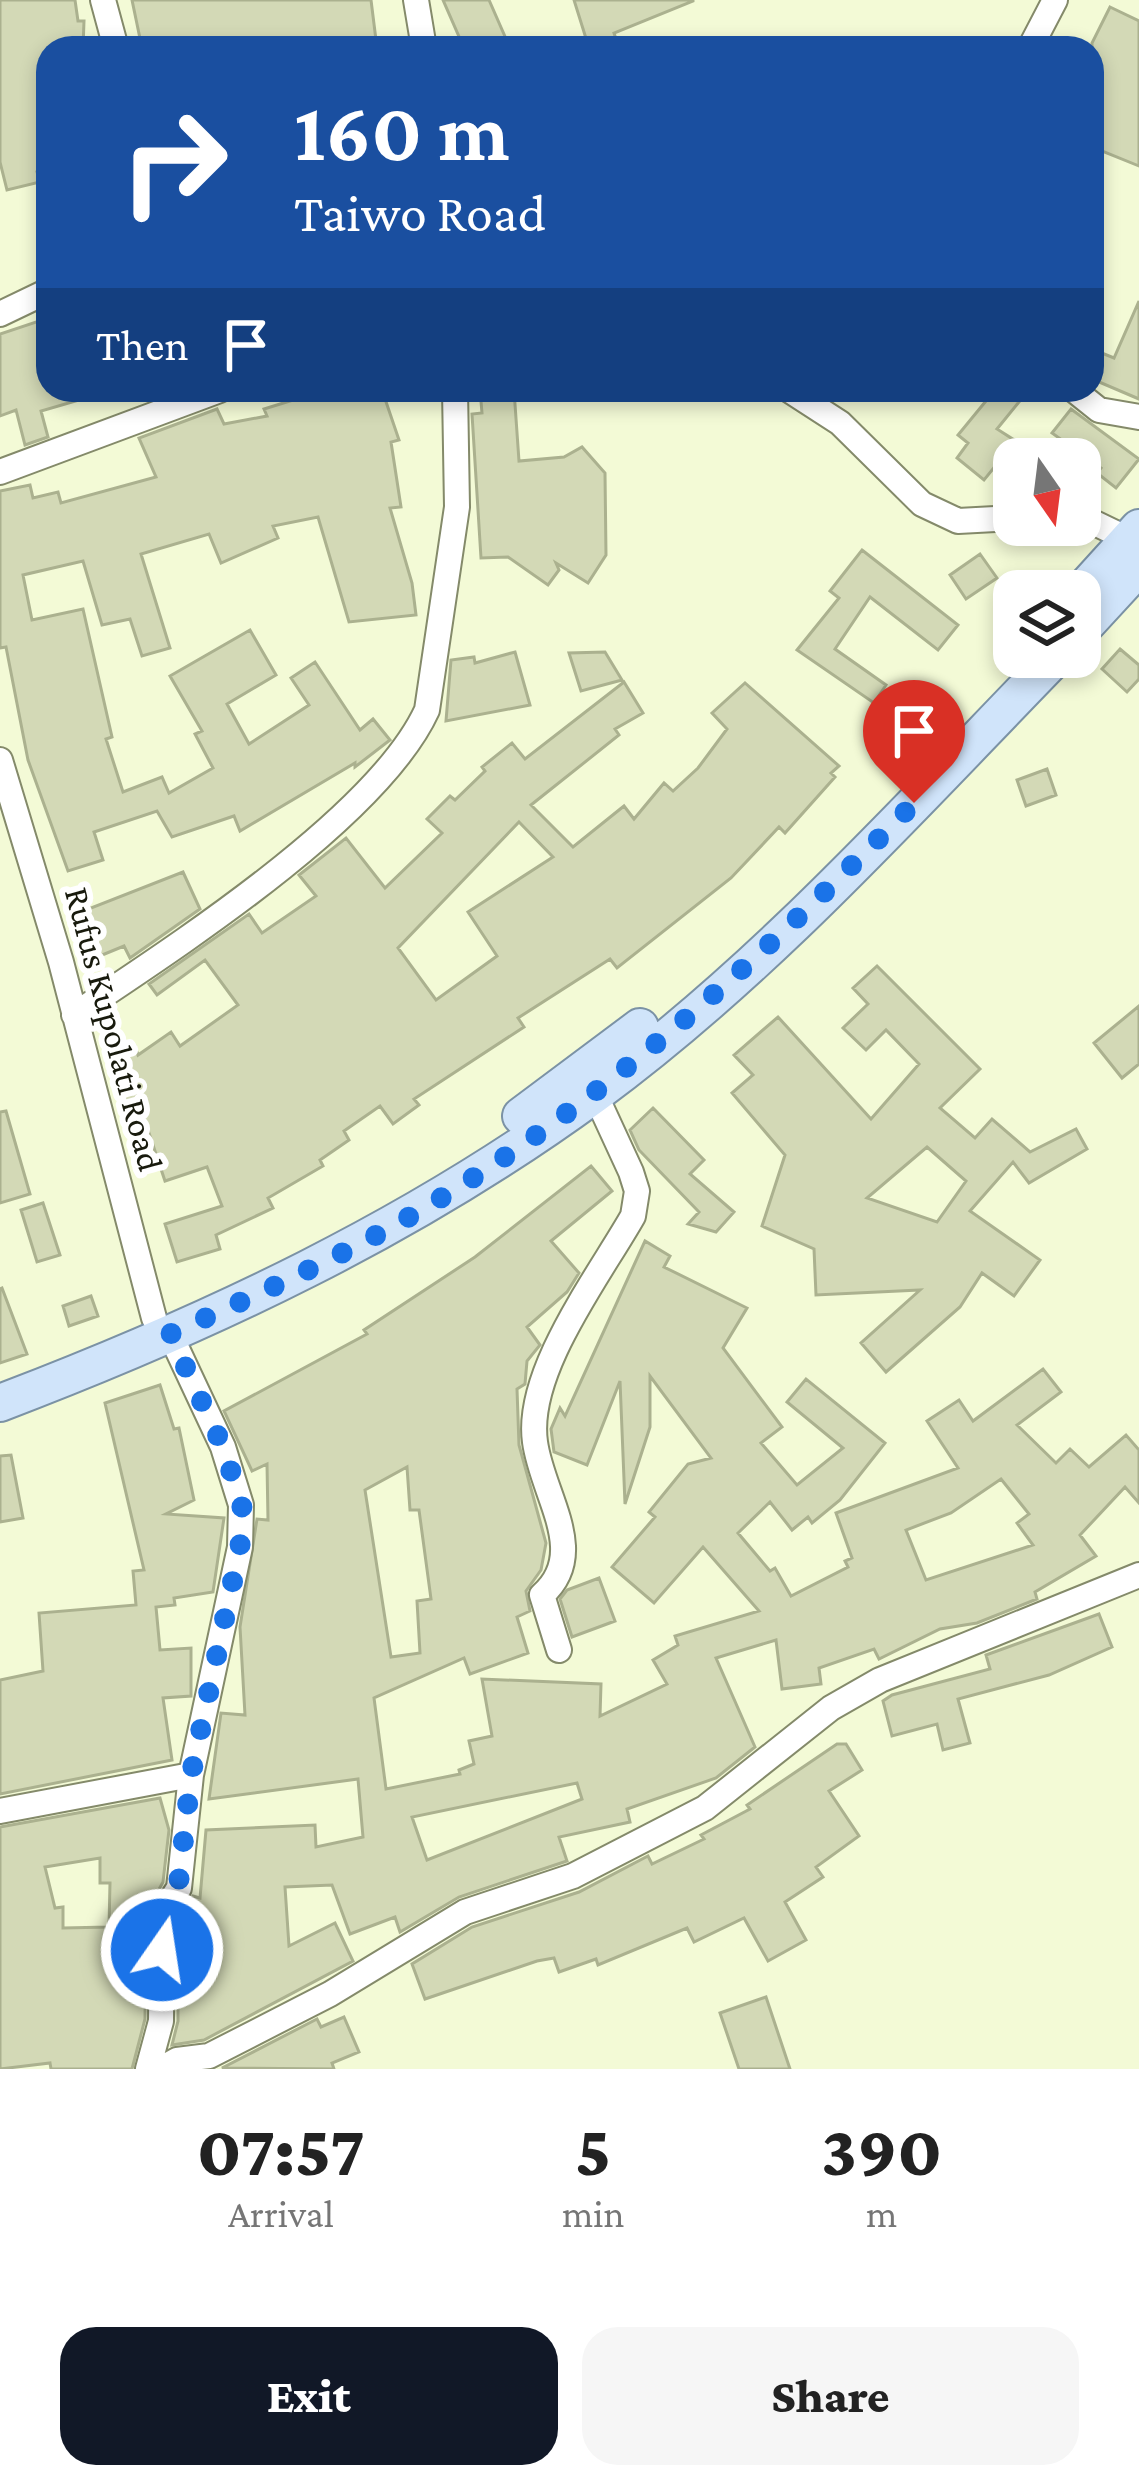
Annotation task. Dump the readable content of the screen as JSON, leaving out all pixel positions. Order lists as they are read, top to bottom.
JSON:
{
  "streets": {
    "street": ["Rufus Kupolati Road"]
  },
  "north": "bottom",
  "page": {
    "turn": ["160 m", "Taiwo Road"],
    "then": "Then",
    "eta": [
      "07:57",
      "Arrival",
      "5",
      "min",
      "390",
      "m"
    ],
    "buttons": ["Exit", "Share"]
  }
}
